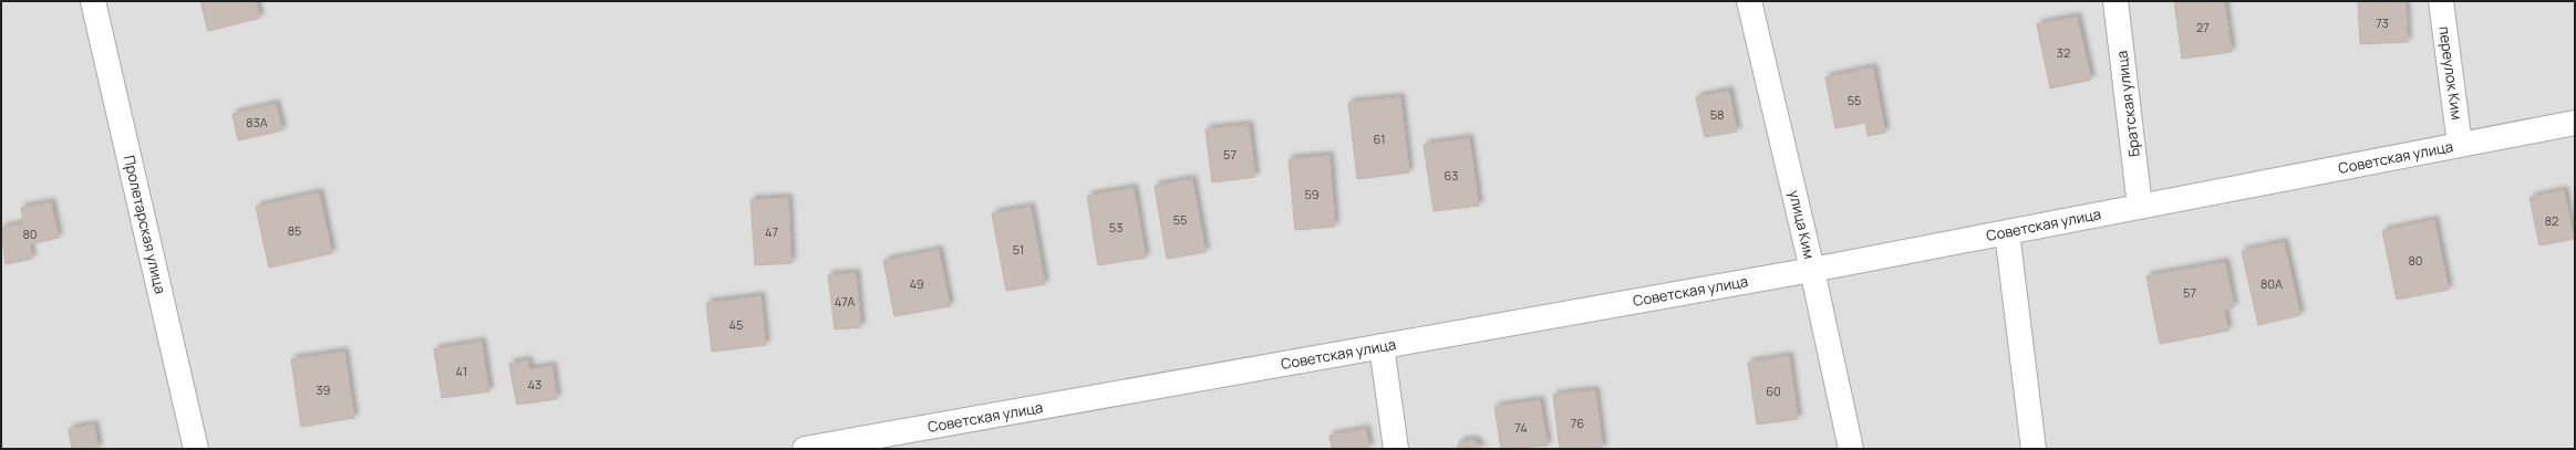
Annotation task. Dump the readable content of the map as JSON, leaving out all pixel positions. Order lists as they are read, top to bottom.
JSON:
{
  "streets": {
    "street": [
      "переулок Ким",
      "Братская улица",
      "Советская улица",
      "Пролетарская улица",
      "улица Ким"
    ]
  },
  "crossings": [
    ["переулок Ким", "Советская улица"],
    ["Братская улица", "Советская улица"],
    ["Советская улица", "улица Ким"]
  ],
  "house_numbers": [
    "73",
    "27",
    "32",
    "55",
    "58",
    "83А",
    "61",
    "57",
    "63",
    "59",
    "55",
    "82",
    "53",
    "85",
    "47",
    "80",
    "51",
    "80",
    "49",
    "80А",
    "57",
    "47А",
    "45",
    "41",
    "43",
    "39",
    "60",
    "76",
    "74"
  ]
}
